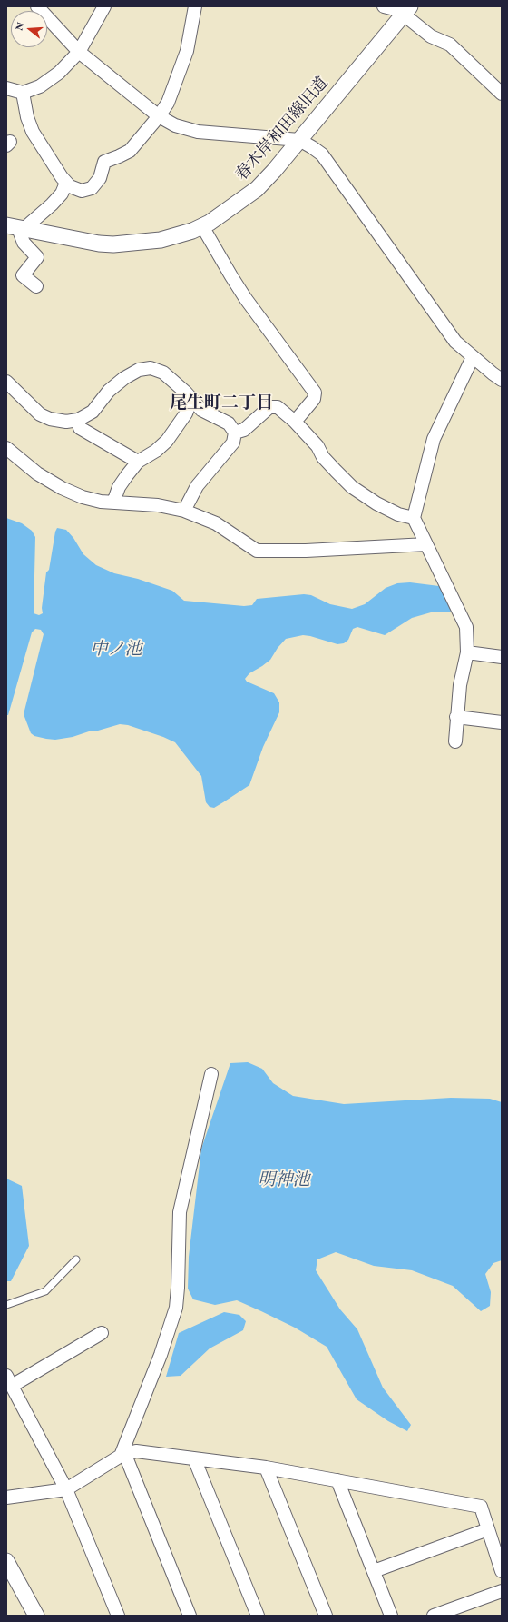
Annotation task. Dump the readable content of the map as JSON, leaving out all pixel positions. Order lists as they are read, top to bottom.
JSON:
{
  "streets": {
    "street": ["春木岸和田線旧道"]
  },
  "districts": ["尾生町二丁目"],
  "water": ["中ノ池", "明神池"],
  "north": "left"
}
